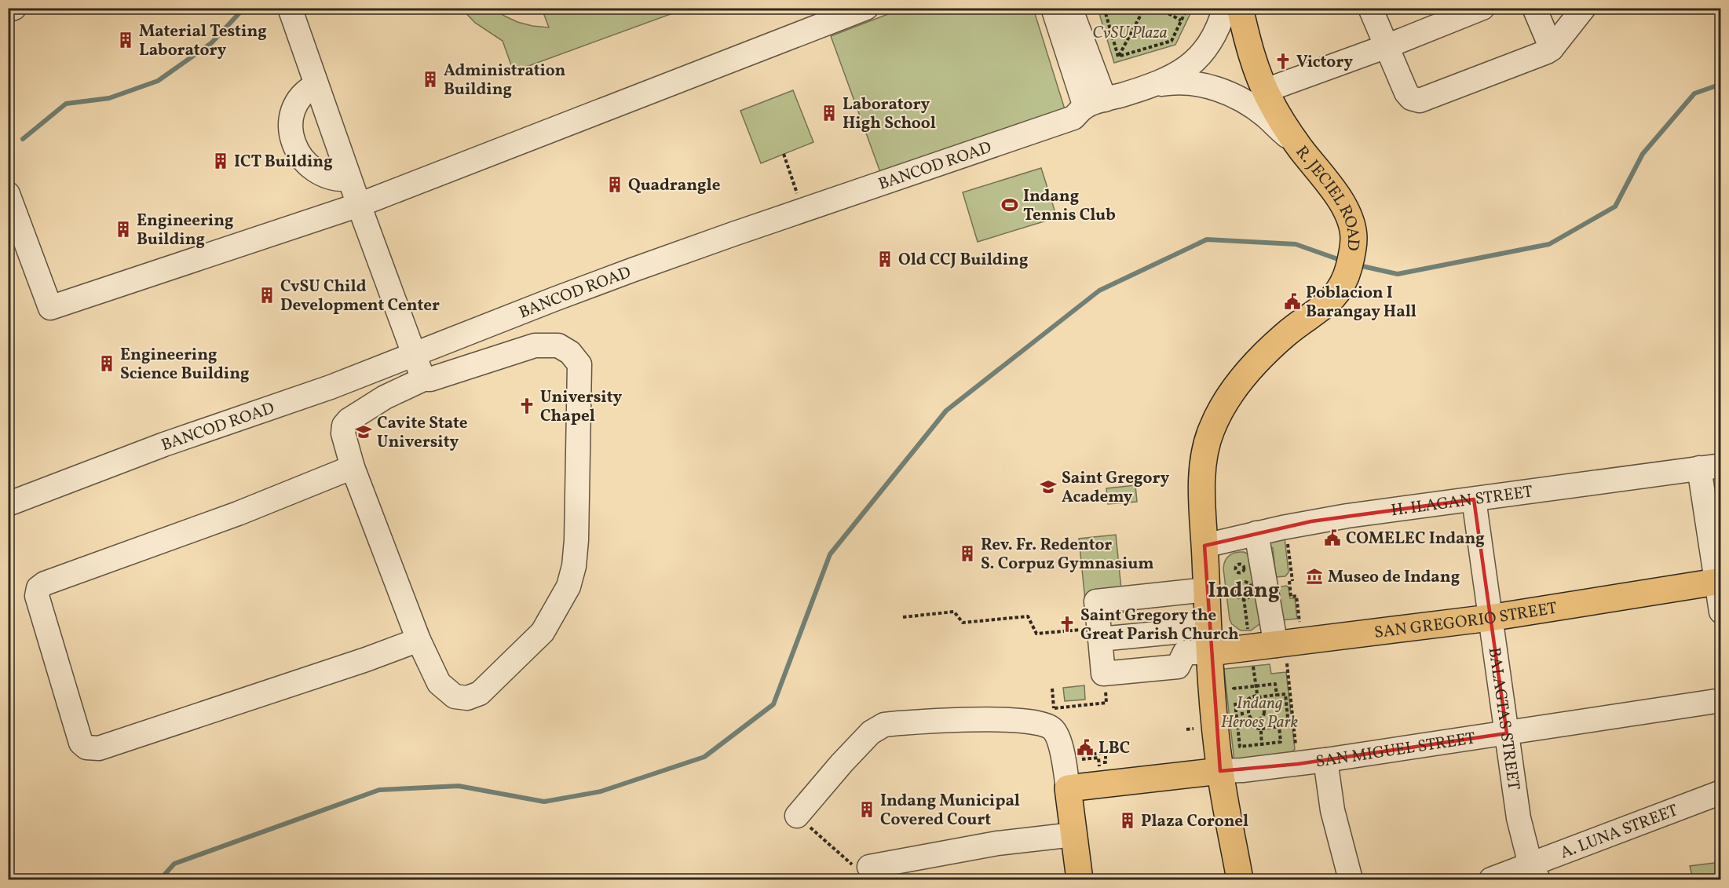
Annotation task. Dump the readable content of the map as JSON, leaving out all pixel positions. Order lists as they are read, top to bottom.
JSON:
{
  "streets": {
    "main road": ["R. JECIEL ROAD", "SAN GREGORIO STREET", "SAN MIGUEL STREET"],
    "street": [
      "BANCOD ROAD",
      "H. ILAGAN STREET",
      "BALAGTAS STREET",
      "A. LUNA STREET"
    ]
  },
  "crossings": [
    ["BANCOD ROAD", "R. JECIEL ROAD"],
    ["R. JECIEL ROAD", "H. ILAGAN STREET"],
    ["R. JECIEL ROAD", "SAN GREGORIO STREET"],
    ["R. JECIEL ROAD", "SAN MIGUEL STREET"],
    ["H. ILAGAN STREET", "BALAGTAS STREET"],
    ["SAN GREGORIO STREET", "BALAGTAS STREET"],
    ["BALAGTAS STREET", "SAN MIGUEL STREET"],
    ["BALAGTAS STREET", "A. LUNA STREET"]
  ],
  "districts": ["Indang"],
  "parks": ["CvSU Plaza", "Indang Heroes Park"],
  "places": {
    "building": [
      "Material Testing Laboratory",
      "Administration Building",
      "Laboratory High School",
      "ICT Building",
      "Quadrangle",
      "Engineering Building",
      "Old CCJ Building",
      "CvSU Child Development Center",
      "Engineering Science Building",
      "Rev. Fr. Redentor S. Corpuz Gymnasium",
      "Indang Municipal Covered Court",
      "Plaza Coronel"
    ],
    "church": ["Victory", "University Chapel", "Saint Gregory the Great Parish Church"],
    "sports": ["Indang Tennis Club"],
    "public building": ["Poblacion I Barangay Hall", "COMELEC Indang", "LBC"],
    "school or university": ["Cavite State University", "Saint Gregory Academy"],
    "museum": ["Museo de Indang"]
  }
}
